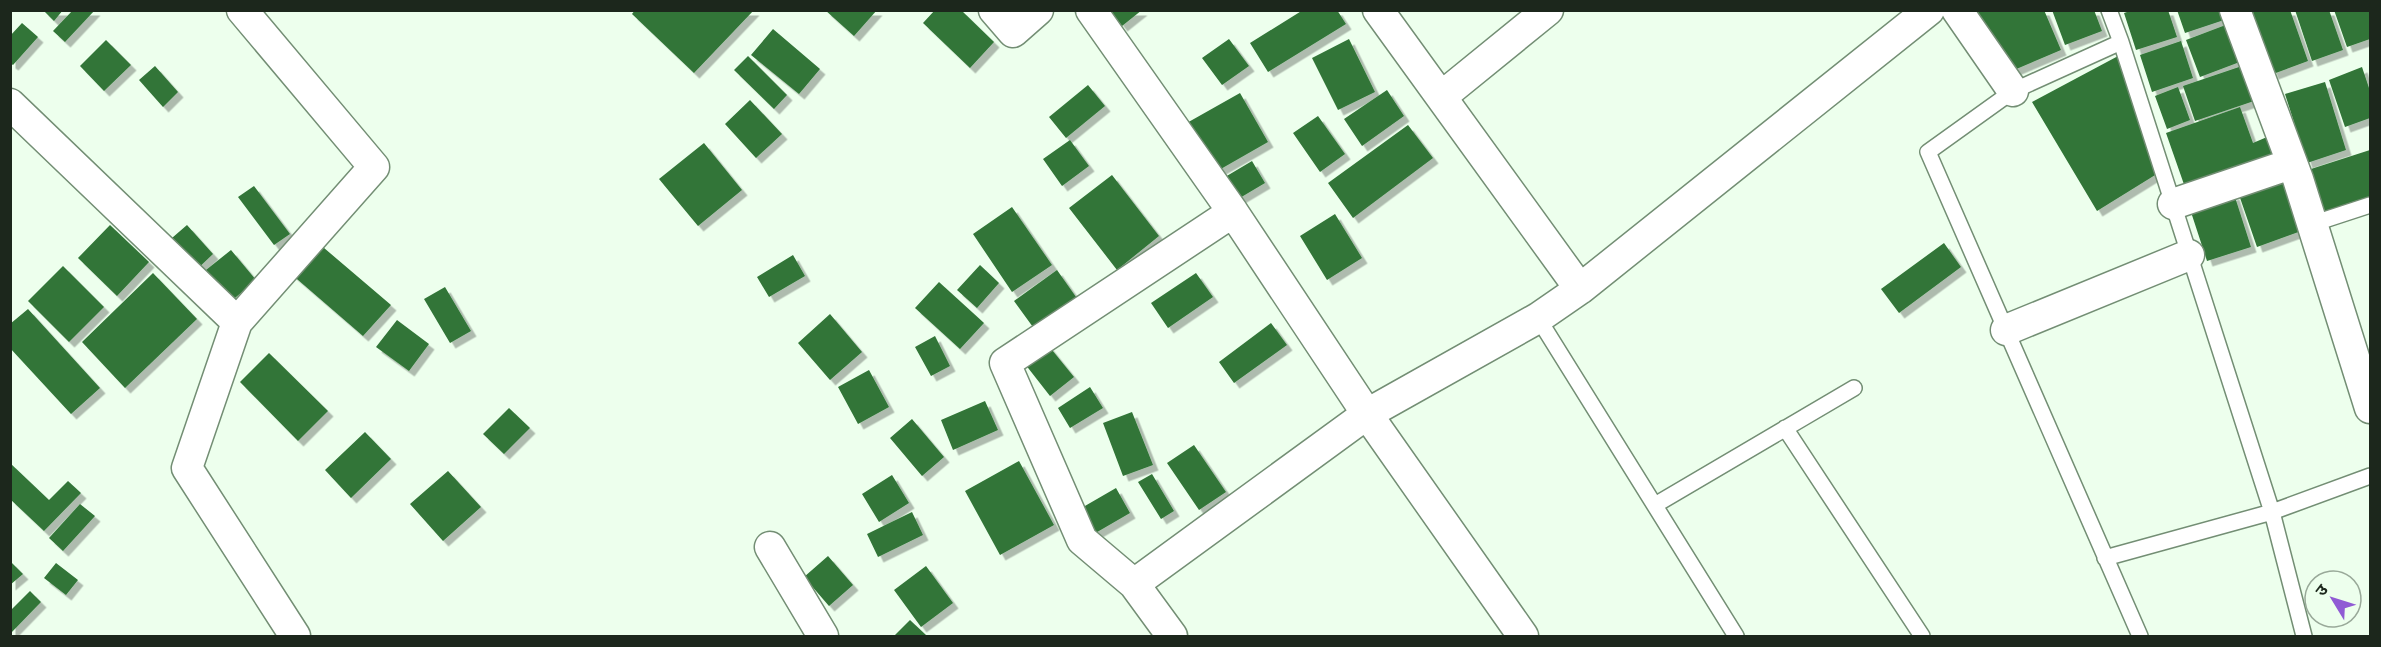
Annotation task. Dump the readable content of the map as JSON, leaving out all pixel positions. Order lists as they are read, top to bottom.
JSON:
{
  "north": "top left"
}
